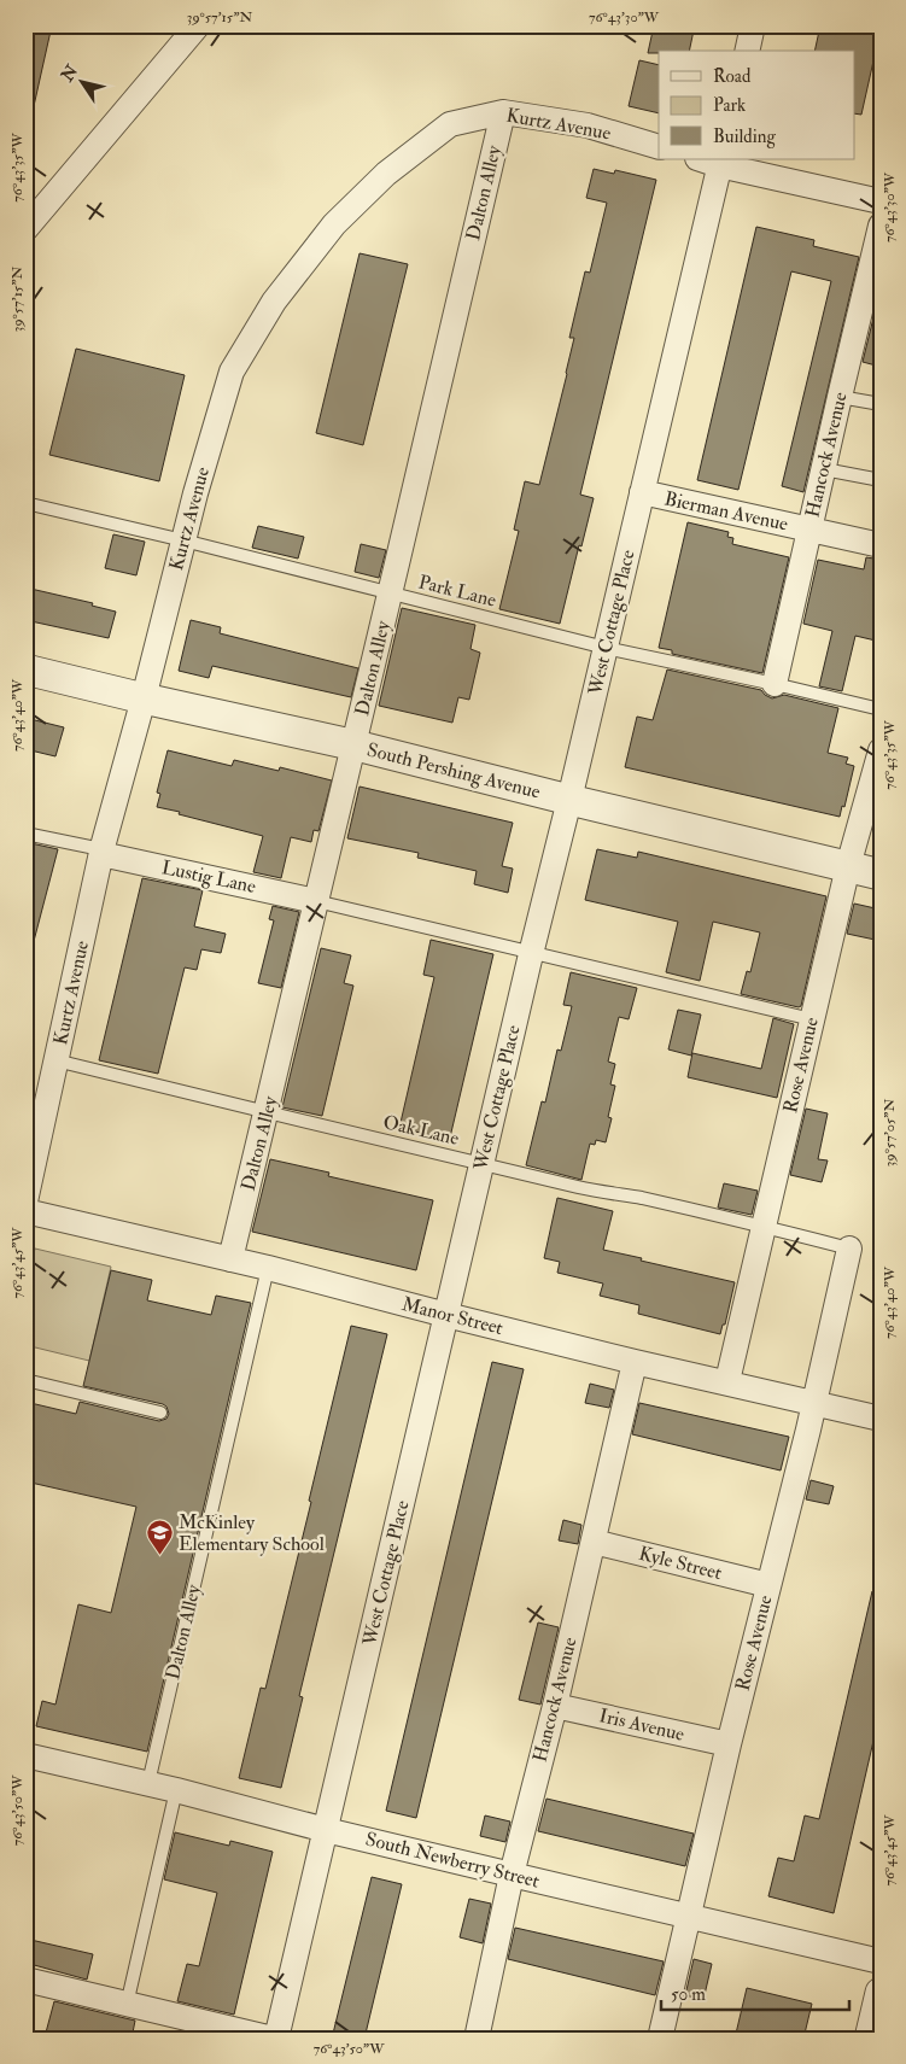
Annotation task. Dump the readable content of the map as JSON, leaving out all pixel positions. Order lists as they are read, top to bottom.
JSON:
{
  "streets": {
    "street": [
      "Kurtz Avenue",
      "Dalton Alley",
      "Hancock Avenue",
      "Bierman Avenue",
      "West Cottage Place",
      "South Pershing Avenue",
      "Lustig Lane",
      "Rose Avenue",
      "Manor Street",
      "Kyle Street",
      "Iris Avenue",
      "South Newberry Street"
    ],
    "lane": ["Park Lane", "Oak Lane"]
  },
  "crossings": [
    ["Kurtz Avenue", "Dalton Alley"],
    ["Kurtz Avenue", "Park Lane"],
    ["Kurtz Avenue", "South Pershing Avenue"],
    ["Kurtz Avenue", "Lustig Lane"],
    ["Kurtz Avenue", "Oak Lane"],
    ["Dalton Alley", "Park Lane"],
    ["Dalton Alley", "South Pershing Avenue"],
    ["Dalton Alley", "Lustig Lane"],
    ["Dalton Alley", "Oak Lane"],
    ["Dalton Alley", "Manor Street"],
    ["Dalton Alley", "South Newberry Street"],
    ["Hancock Avenue", "Bierman Avenue"],
    ["Hancock Avenue", "Park Lane"],
    ["Hancock Avenue", "Manor Street"],
    ["Hancock Avenue", "Kyle Street"],
    ["Hancock Avenue", "Iris Avenue"],
    ["Hancock Avenue", "South Newberry Street"],
    ["Bierman Avenue", "West Cottage Place"],
    ["Park Lane", "West Cottage Place"],
    ["West Cottage Place", "South Pershing Avenue"],
    ["West Cottage Place", "Oak Lane"],
    ["West Cottage Place", "Manor Street"],
    ["West Cottage Place", "South Newberry Street"],
    ["South Pershing Avenue", "Rose Avenue"],
    ["Rose Avenue", "Oak Lane"],
    ["Rose Avenue", "Manor Street"],
    ["Rose Avenue", "Kyle Street"],
    ["Rose Avenue", "Iris Avenue"],
    ["Rose Avenue", "South Newberry Street"]
  ],
  "places": {
    "school or university": ["McKinley Elementary School"]
  },
  "legend": ["Road", "Park", "Building"],
  "scale_bar": "50 m",
  "north": "top left",
  "coordinates": [
    "39°57'15\"N",
    "76°43'30\"W",
    "76°43'35\"W",
    "76°43'40\"W",
    "39°57'05\"N",
    "76°43'45\"W",
    "76°43'50\"W"
  ]
}
